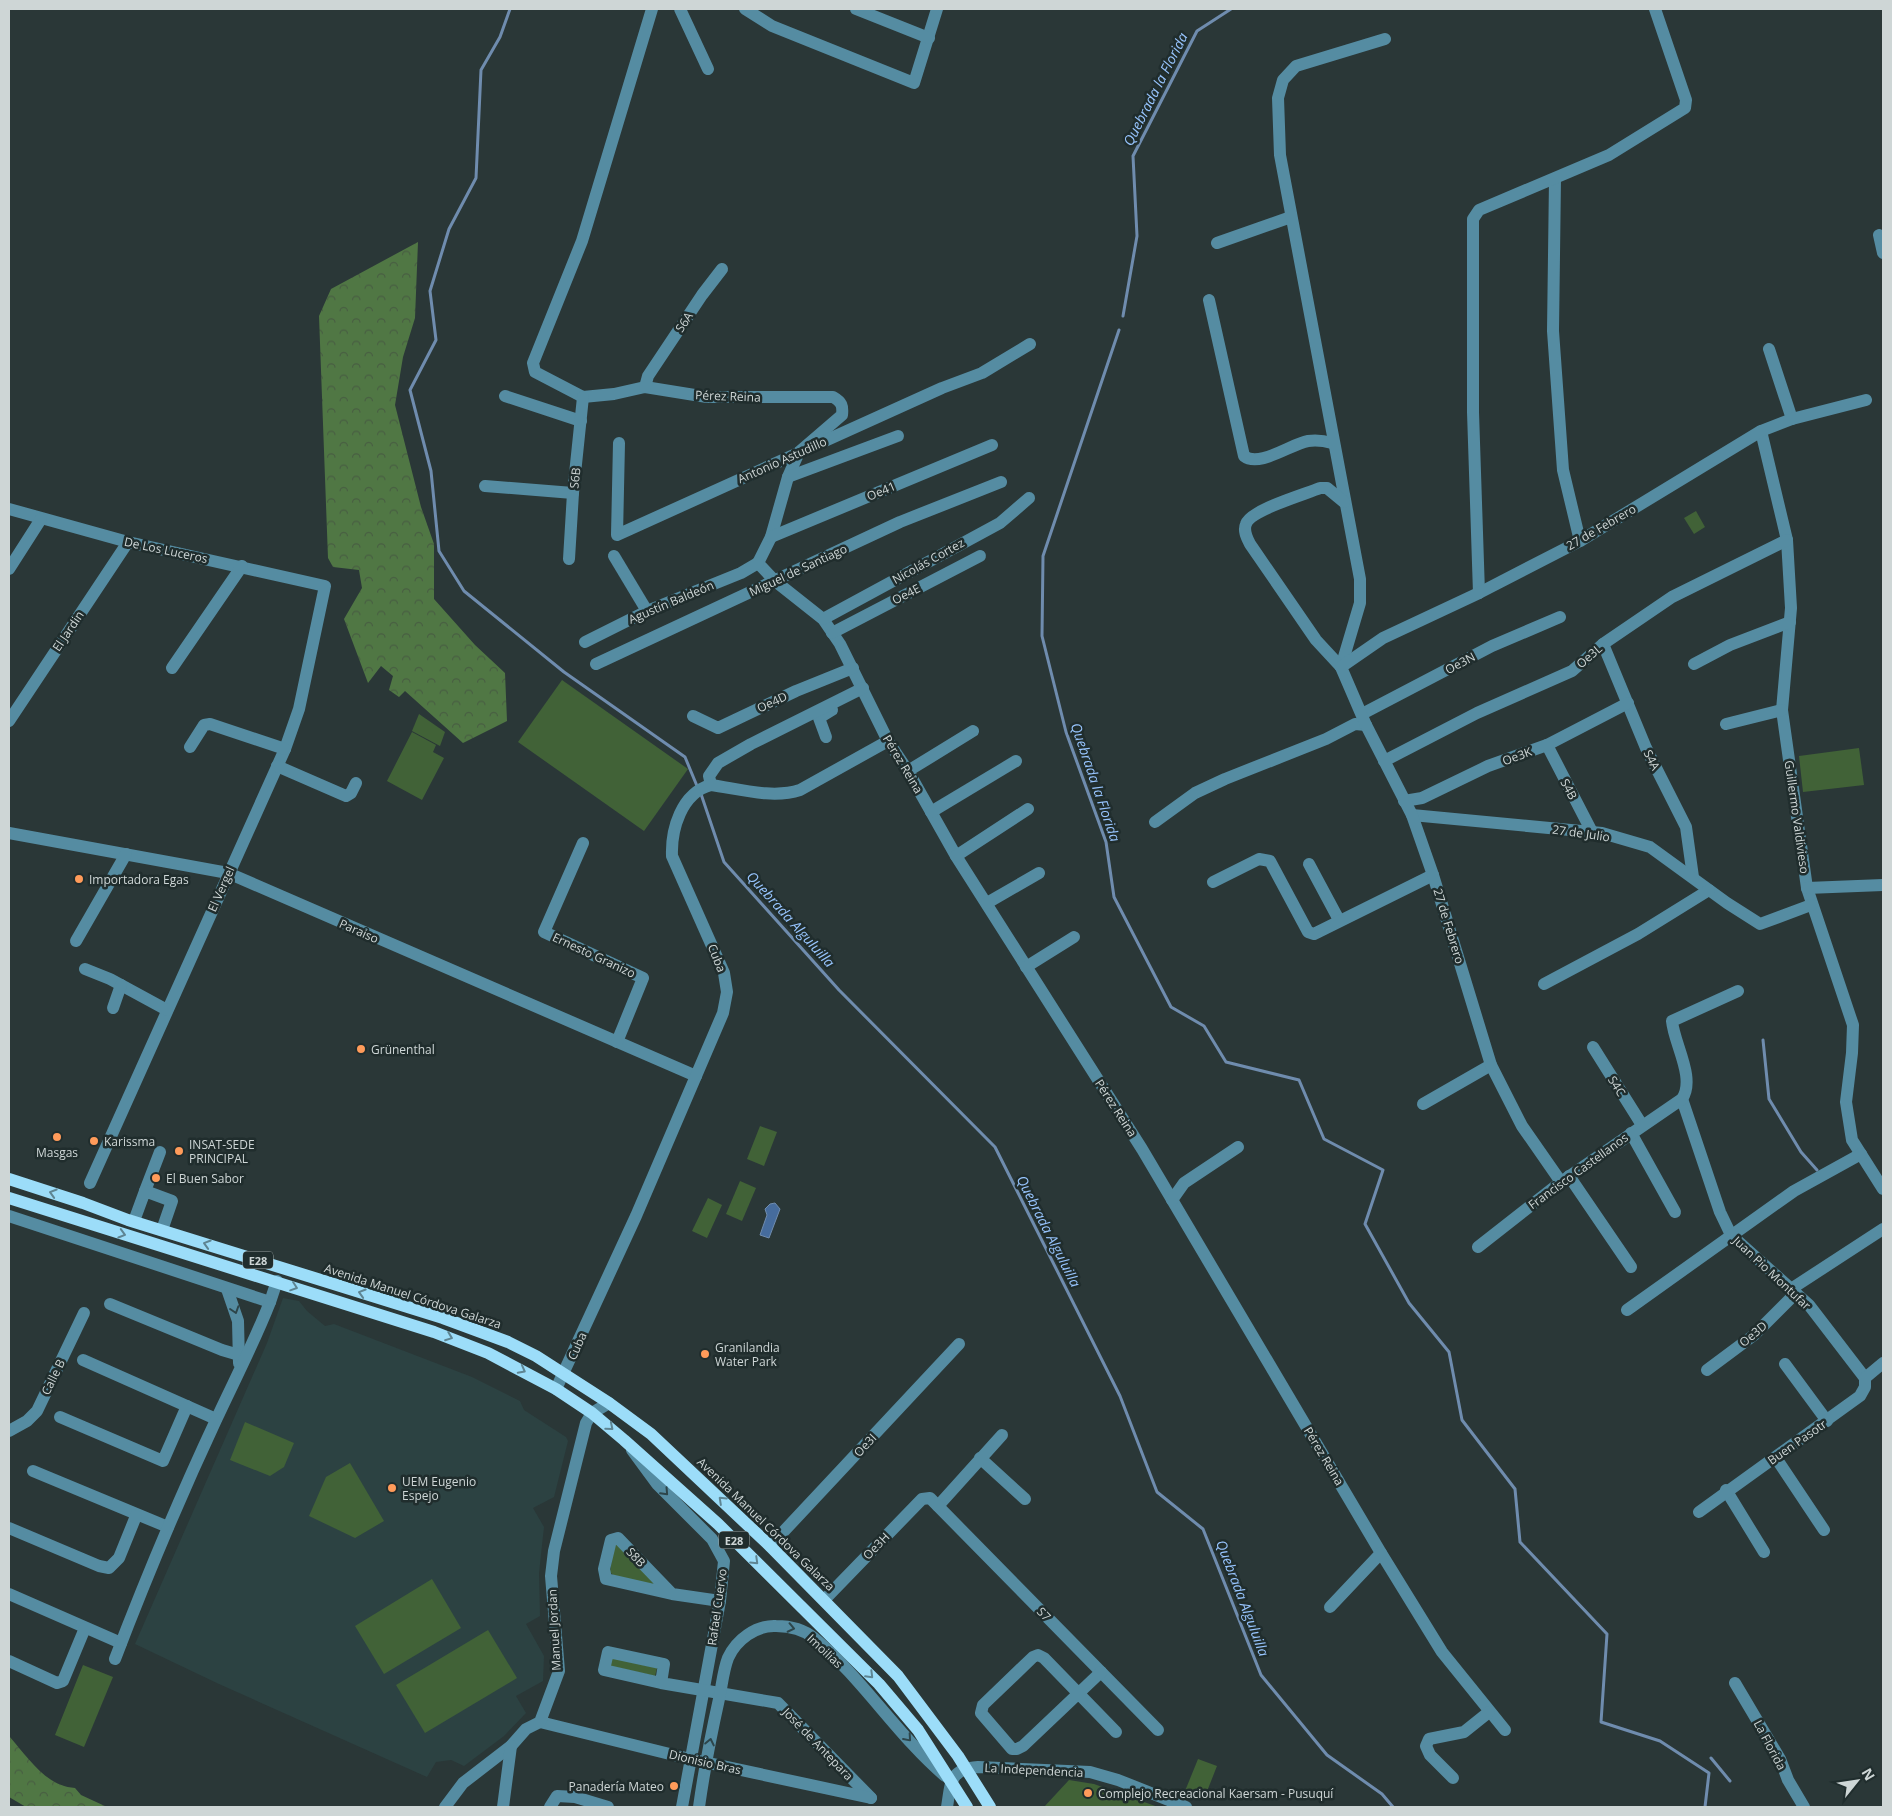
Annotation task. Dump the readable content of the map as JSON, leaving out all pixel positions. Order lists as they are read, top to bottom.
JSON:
{
  "streets": {
    "main road": ["E28", "Avenida Manuel Córdova Galarza"],
    "street": [
      "S6A",
      "Pérez Reina",
      "Antonio Astudillo",
      "S6B",
      "Oe41",
      "27 de Febrero",
      "De Los Luceros",
      "Nicolás Cortez",
      "Miguel de Santiago",
      "Oe4E",
      "Agustín Baldeón",
      "El Jardin",
      "Oe3L",
      "Oe3N",
      "Oe4D",
      "Oe3K",
      "S4A",
      "S4B",
      "Guillermo Valdivieso",
      "27 de Julio",
      "El Vergel",
      "Paraiso",
      "Ernesto Granizo",
      "Cuba",
      "S4C",
      "Francisco Castellanos",
      "Juan Pio Montufar",
      "Oe3D",
      "Calle B",
      "Buen Pasotr",
      "Oe3I",
      "Oe3H",
      "S8B",
      "Rafael Cuervo",
      "S7",
      "Manuel Jordan",
      "Imoilias",
      "José de Antepara",
      "La Florida",
      "Dionisio Bras",
      "La Independencia"
    ]
  },
  "crossings": [
    ["S6A", "Pérez Reina"],
    ["Pérez Reina", "Antonio Astudillo"],
    ["Pérez Reina", "S6B"],
    ["Pérez Reina", "Oe41"],
    ["Pérez Reina", "Nicolás Cortez"],
    ["Pérez Reina", "Miguel de Santiago"],
    ["Pérez Reina", "Oe4E"],
    ["Pérez Reina", "Agustín Baldeón"],
    ["Pérez Reina", "Oe4D"],
    ["27 de Febrero", "Oe3L"],
    ["27 de Febrero", "Oe3N"],
    ["27 de Febrero", "Oe3K"],
    ["27 de Febrero", "Guillermo Valdivieso"],
    ["27 de Febrero", "27 de Julio"],
    ["27 de Febrero", "Francisco Castellanos"],
    ["De Los Luceros", "El Jardin"],
    ["De Los Luceros", "El Vergel"],
    ["Oe3L", "S4A"],
    ["Oe3L", "Guillermo Valdivieso"],
    ["Oe3K", "S4A"],
    ["Oe3K", "S4B"],
    ["S4A", "27 de Julio"],
    ["S4B", "27 de Julio"],
    ["Guillermo Valdivieso", "27 de Julio"],
    ["El Vergel", "Paraiso"],
    ["Paraiso", "Ernesto Granizo"],
    ["Paraiso", "Cuba"],
    ["Cuba", "E28"],
    ["Cuba", "Avenida Manuel Córdova Galarza"],
    ["S4C", "Francisco Castellanos"],
    ["Francisco Castellanos", "Juan Pio Montufar"],
    ["E28", "Rafael Cuervo"],
    ["E28", "Manuel Jordan"],
    ["E28", "Imoilias"],
    ["Juan Pio Montufar", "Oe3D"],
    ["Juan Pio Montufar", "Buen Pasotr"],
    ["Avenida Manuel Córdova Galarza", "Oe3I"],
    ["Avenida Manuel Córdova Galarza", "Oe3H"],
    ["Avenida Manuel Córdova Galarza", "La Independencia"],
    ["Oe3H", "S7"],
    ["S8B", "Rafael Cuervo"],
    ["Rafael Cuervo", "José de Antepara"],
    ["Rafael Cuervo", "Dionisio Bras"],
    ["Manuel Jordan", "Dionisio Bras"],
    ["Imoilias", "José de Antepara"],
    ["Imoilias", "Dionisio Bras"],
    ["José de Antepara", "Dionisio Bras"]
  ],
  "one_way": ["Rafael Cuervo"],
  "water": ["Quebrada la Florida", "Quebrada Alguluilla"],
  "places": [
    "Importadora Egas",
    "Grünenthal",
    "Masgas",
    "Karissma",
    "INSAT-SEDE PRINCIPAL",
    "El Buen Sabor",
    "Granilandia Water Park",
    "UEM Eugenio Espejo",
    "Panadería Mateo",
    "Complejo Recreacional Kaersam - Pusuquí"
  ],
  "north": "top right"
}
